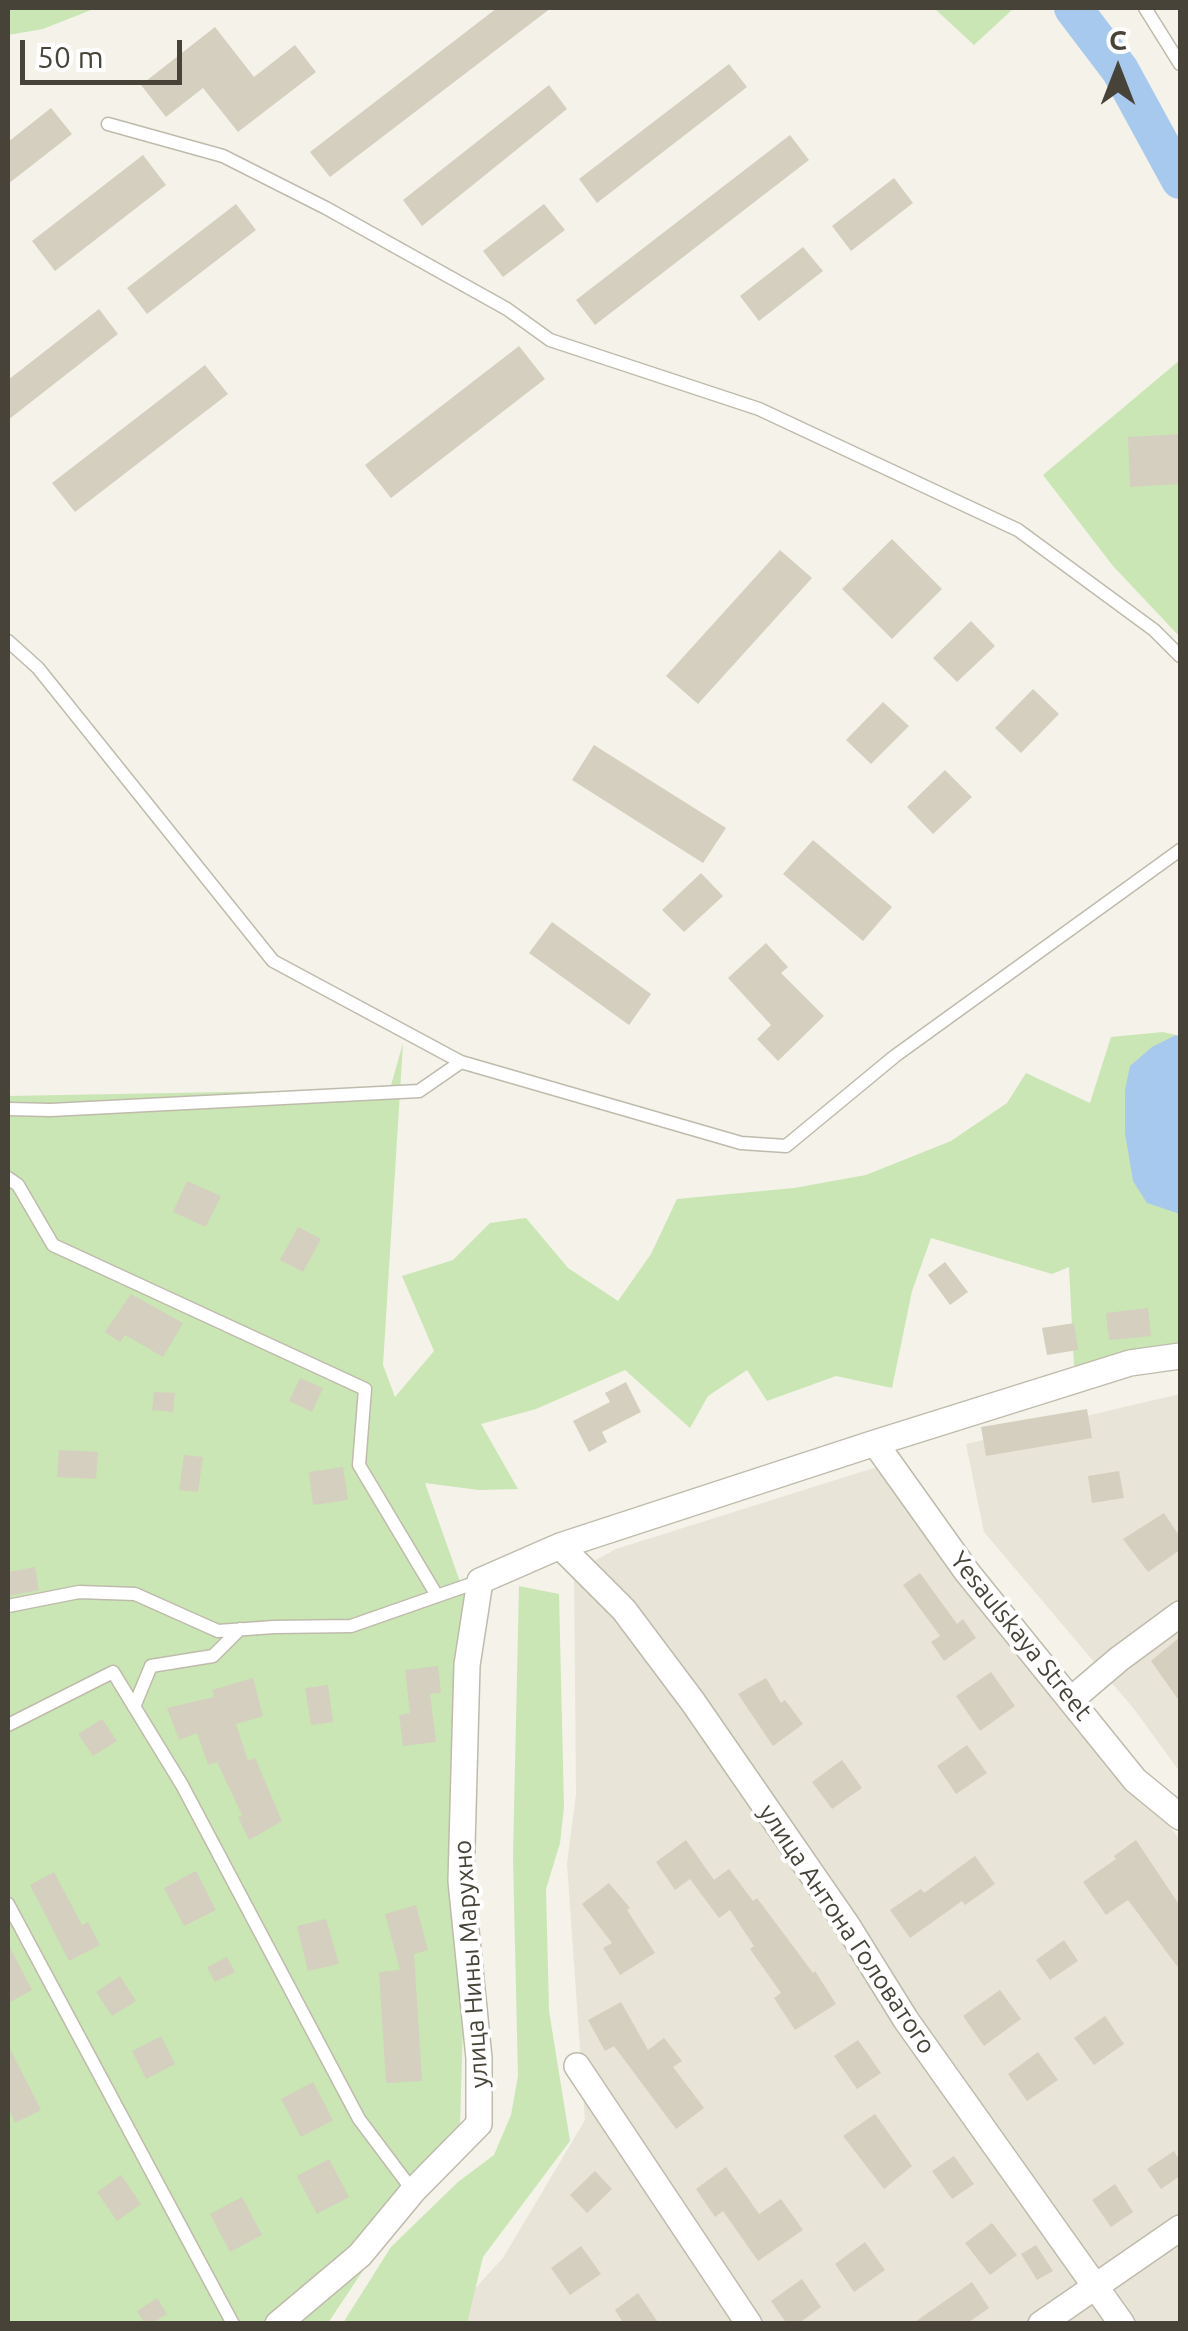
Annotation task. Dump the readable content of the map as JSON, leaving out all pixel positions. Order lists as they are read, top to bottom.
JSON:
{
  "streets": {
    "street": ["Yesaulskaya Street", "улица Антона Головатого", "улица Нины Марухно"]
  },
  "scale_bar": "50 m",
  "north": "top"
}
